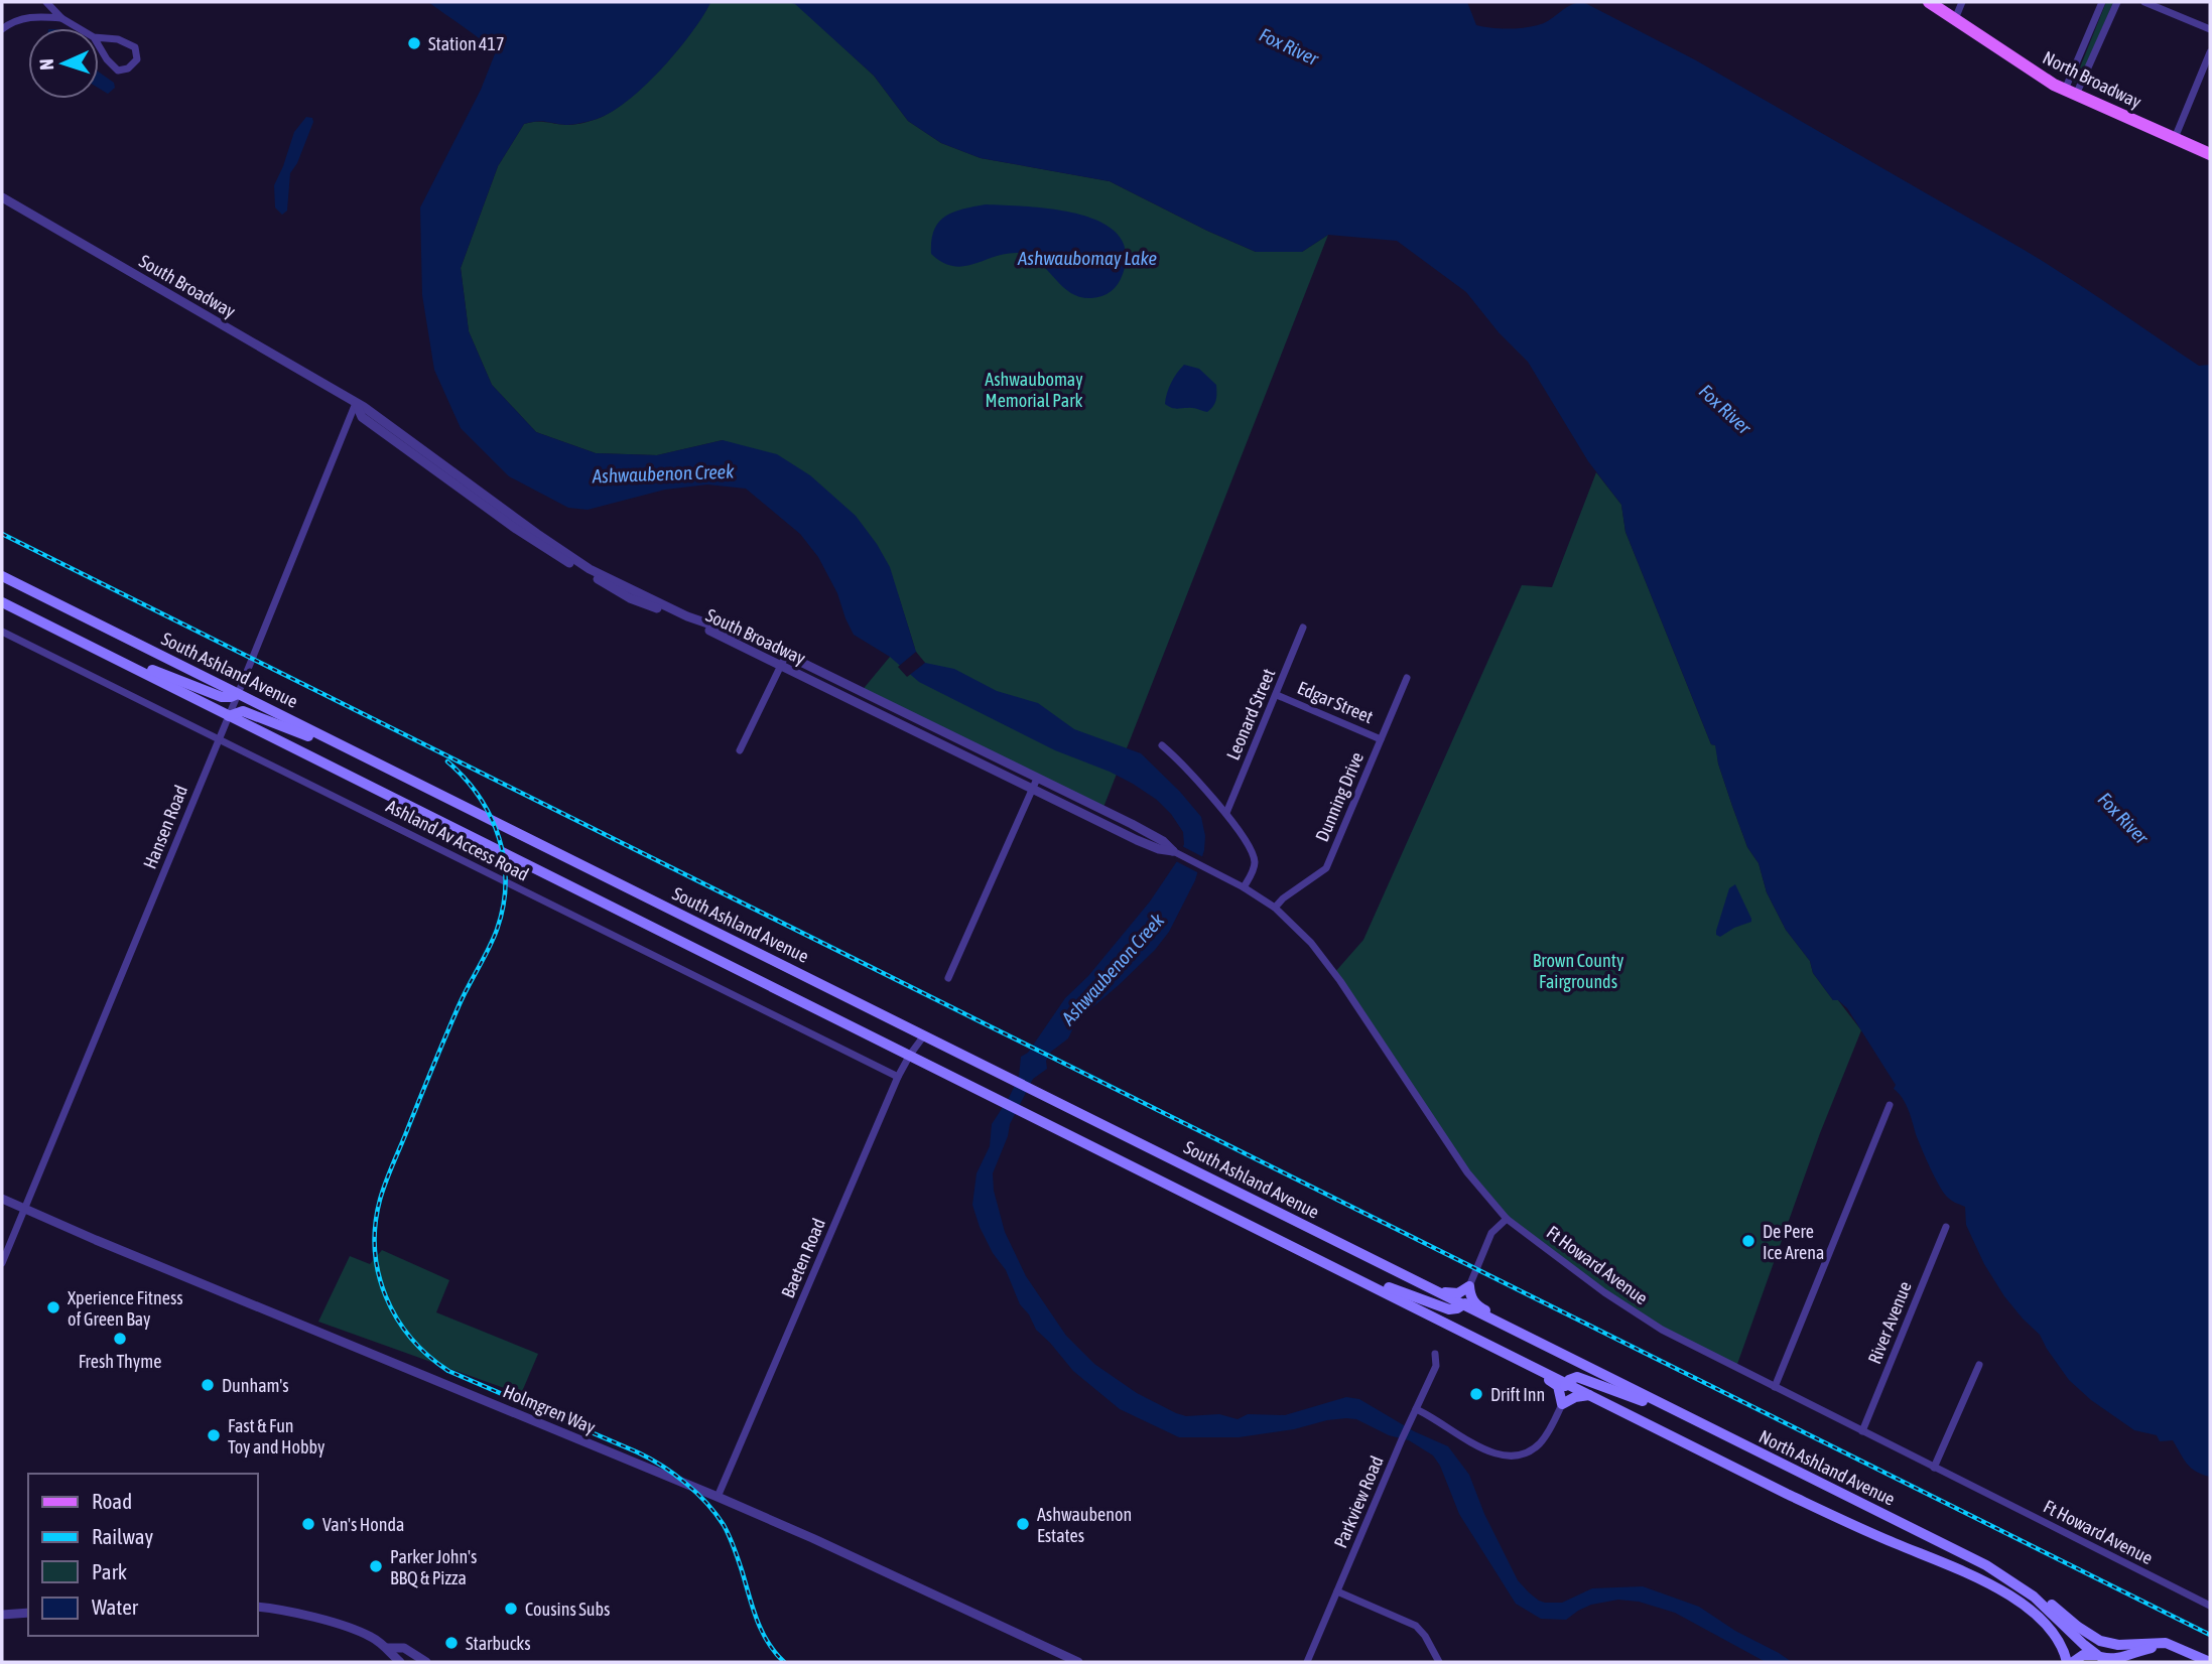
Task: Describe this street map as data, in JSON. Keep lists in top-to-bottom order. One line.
{"streets":{"main road":["North Broadway","South Ashland Avenue","North Ashland Avenue"],"street":["South Broadway","Edgar Street","Leonard Street","Dunning Drive","Hansen Road","Ashland Av Access Road","Baeten Road","Ft Howard Avenue","River Avenue","Holmgren Way","Parkview Road"]},"crossings":[["South Broadway","Hansen Road"],["South Broadway","Ft Howard Avenue"],["South Ashland Avenue","Hansen Road"],["South Ashland Avenue","Baeten Road"],["South Ashland Avenue","North Ashland Avenue"],["Edgar Street","Leonard Street"],["Edgar Street","Dunning Drive"],["Dunning Drive","Ft Howard Avenue"],["Hansen Road","Ashland Av Access Road"],["Hansen Road","Holmgren Way"],["Ashland Av Access Road","Baeten Road"],["Baeten Road","Holmgren Way"],["Ft Howard Avenue","River Avenue"]],"water":["Fox River","Ashwaubomay Lake","Ashwaubenon Creek"],"parks":["Ashwaubomay Memorial Park","Brown County Fairgrounds"],"places":["Station 417","De Pere Ice Arena","Xperience Fitness of Green Bay","Fresh Thyme","Dunham's","Drift Inn","Fast & Fun Toy and Hobby","Van's Honda","Ashwaubenon Estates","Parker John's BBQ & Pizza","Cousins Subs","Starbucks"],"legend":["Road","Railway","Park","Water"],"north":"left"}
